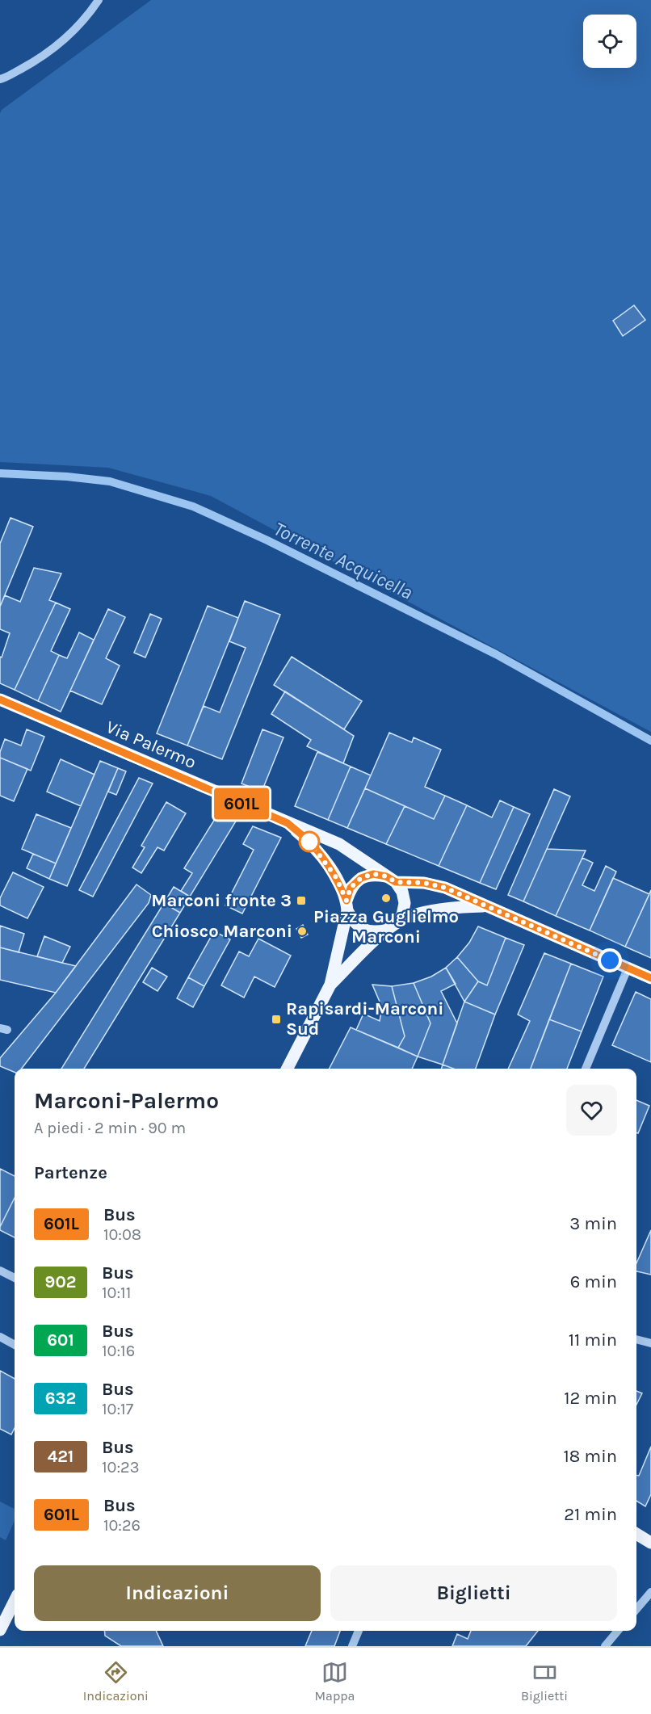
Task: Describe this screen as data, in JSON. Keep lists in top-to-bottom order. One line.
{"streets":{"main road":["Via Palermo"]},"water":["Torrente Acquicella"],"places":{"other":["Piazza Guglielmo Marconi","Chiosco Marconi"],"transit":["Marconi fronte 3","Rapisardi-Marconi Sud"]},"lines":["bus line 601L"],"page":{"on_map":"601L","heading":[["Marconi-Palermo","A piedi · 2 min · 90 m"],"Partenze"],"list":[{"mark":"601L","name":"Bus","note":"10:08","value":"3 min"},{"mark":"902","name":"Bus","note":"10:11","value":"6 min"},{"mark":"601","name":"Bus","note":"10:16","value":"11 min"},{"mark":"632","name":"Bus","note":"10:17","value":"12 min"},{"mark":"421","name":"Bus","note":"10:23","value":"18 min"},{"mark":"601L","name":"Bus","note":"10:26","value":"21 min"}],"buttons":["Indicazioni","Biglietti"],"tabs":["Indicazioni","Mappa","Biglietti"]}}
